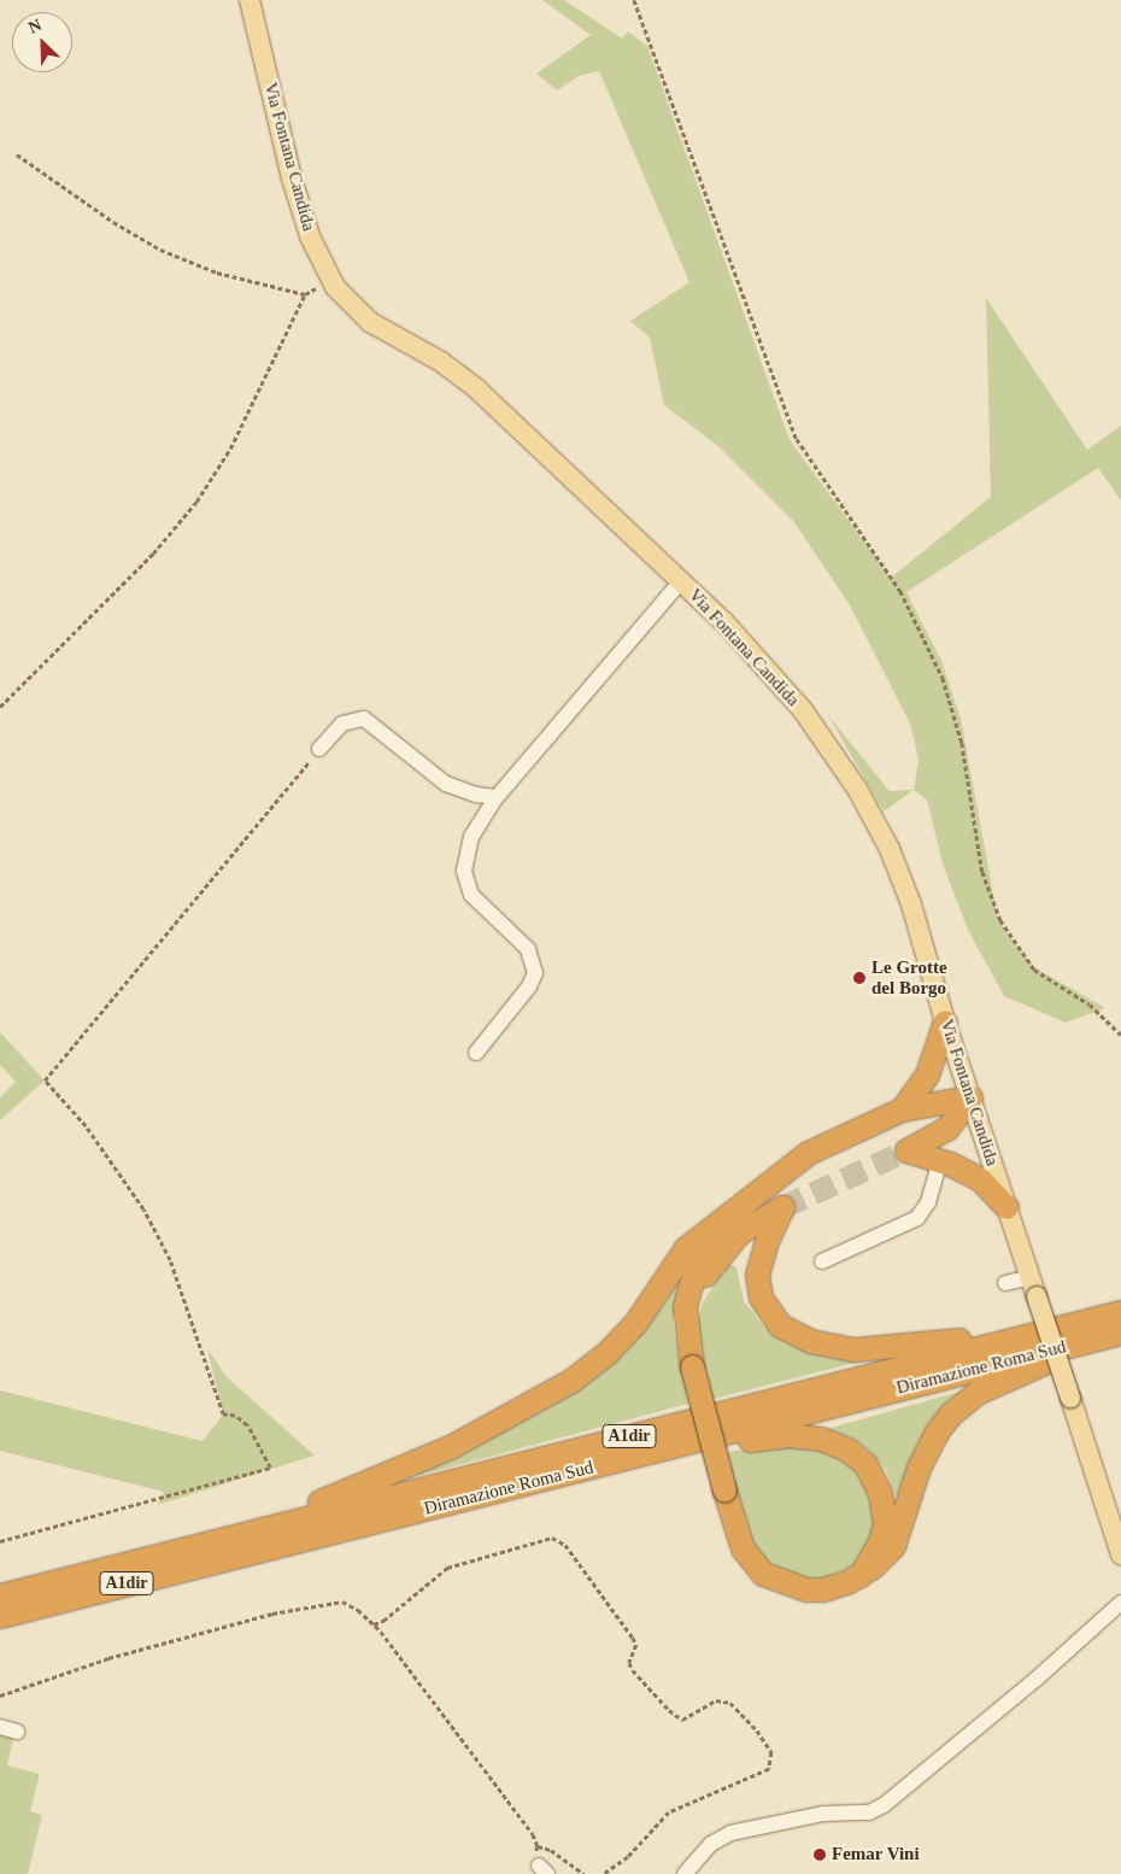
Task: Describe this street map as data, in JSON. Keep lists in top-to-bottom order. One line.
{"streets":{"highway":["Diramazione Roma Sud","A1dir"],"main road":["Via Fontana Candida"]},"places":["Le Grotte del Borgo","Femar Vini"],"north":"top left"}
